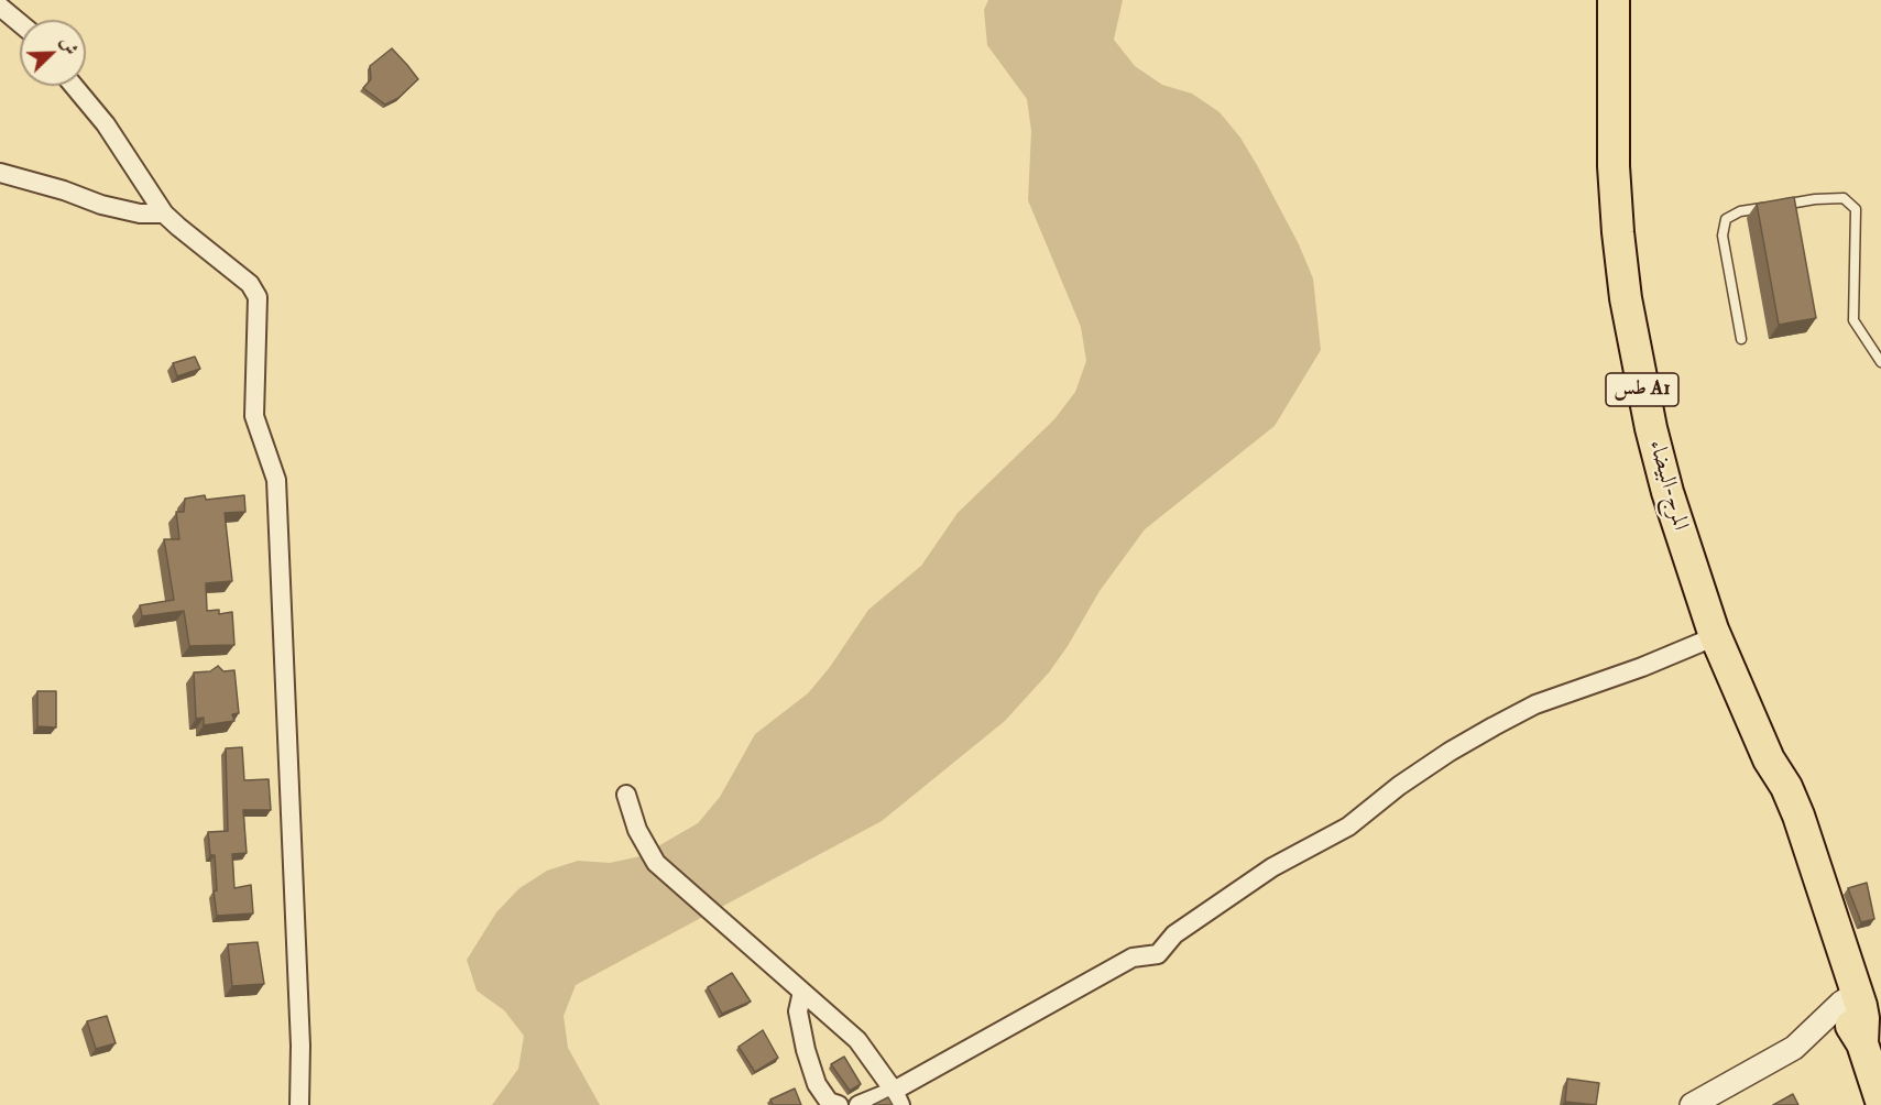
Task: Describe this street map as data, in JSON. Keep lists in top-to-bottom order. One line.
{"streets":{"highway":["طس A1","المرج-البيضاء"]},"north":"top right"}
